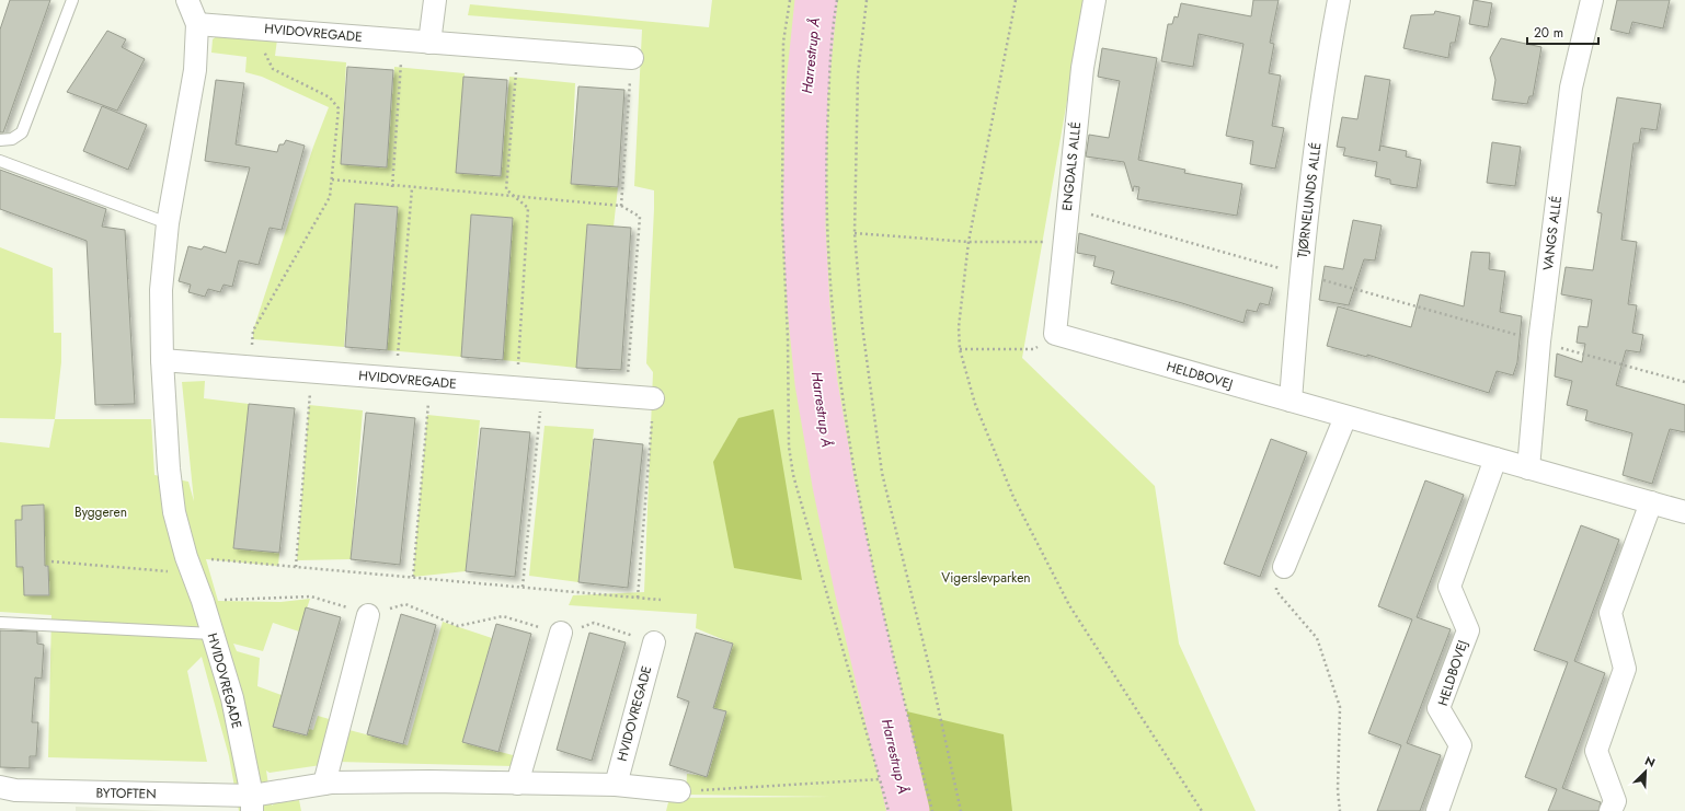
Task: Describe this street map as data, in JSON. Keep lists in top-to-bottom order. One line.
{"streets":{"street":["HVIDOVREGADE","ENGDALS ALLÉ","TJØRNELUNDS ALLÉ","VANGS ALLÉ","HELDBOVEJ","BYTOFTEN"]},"crossings":[["HVIDOVREGADE","BYTOFTEN"],["ENGDALS ALLÉ","HELDBOVEJ"],["TJØRNELUNDS ALLÉ","HELDBOVEJ"],["VANGS ALLÉ","HELDBOVEJ"]],"water":["Harrestrup Å"],"parks":["Byggeren","Vigerslevparken"],"scale_bar":"20 m","north":"top right"}
